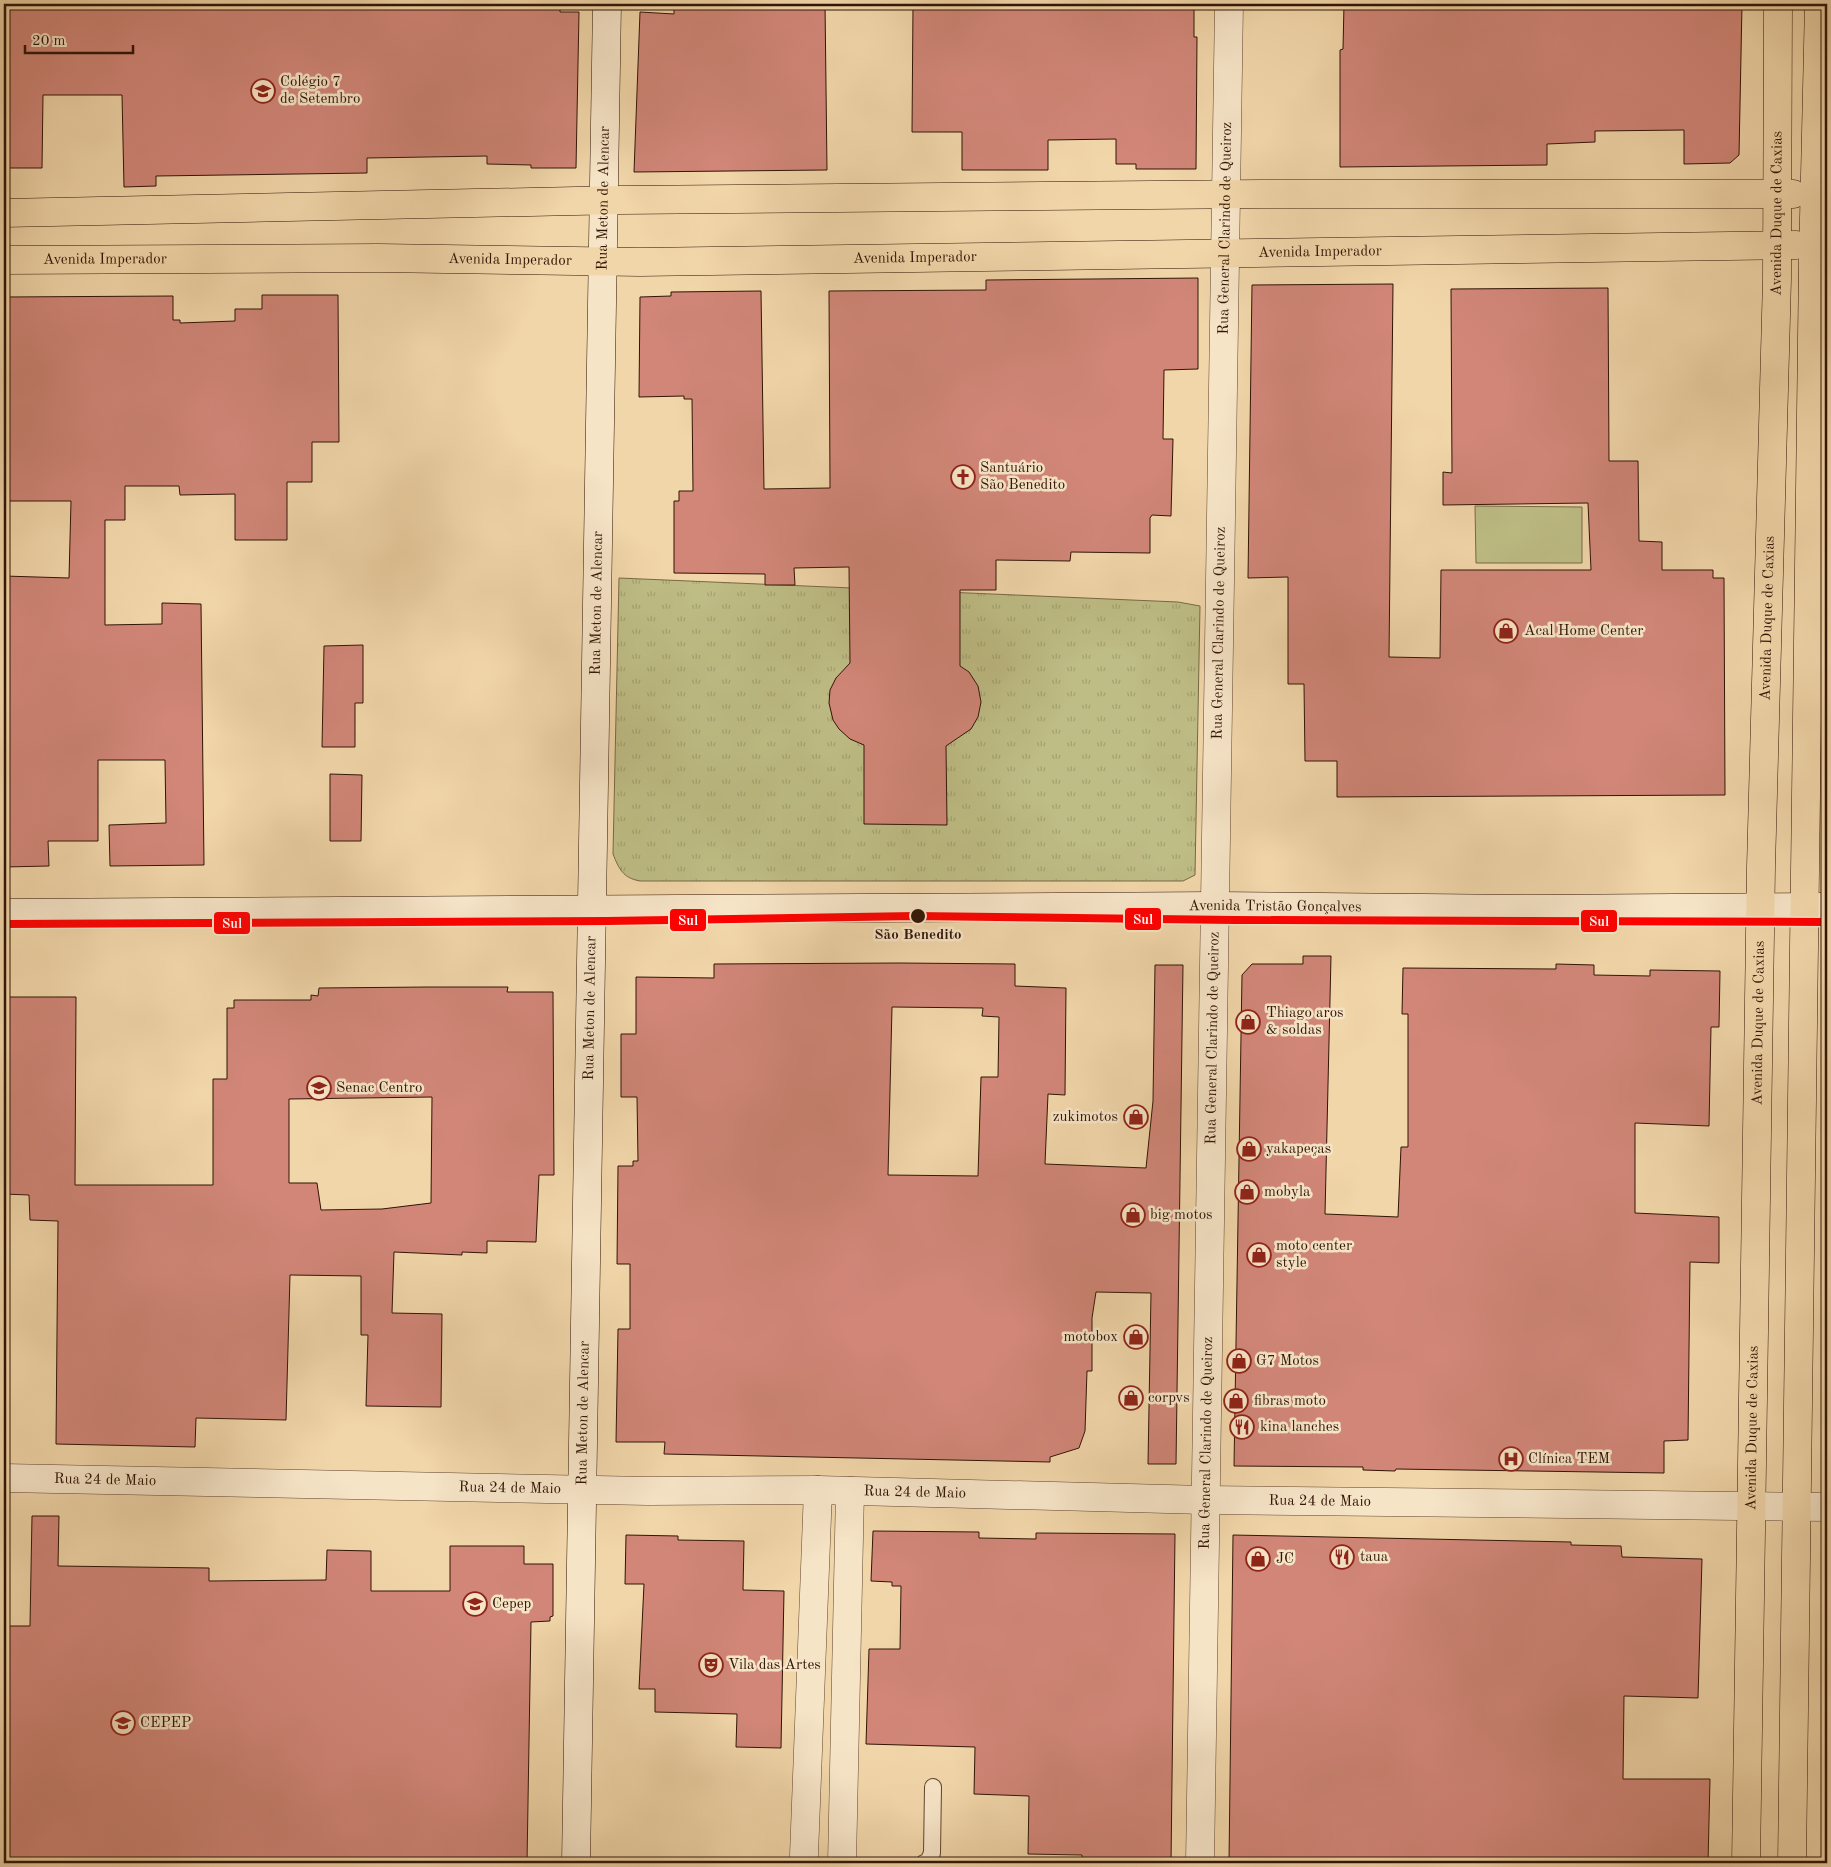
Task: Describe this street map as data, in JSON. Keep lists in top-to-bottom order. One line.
{"streets":{"main road":["Avenida Duque de Caxias","Avenida Imperador"],"street":["Rua Meton de Alencar","Rua General Clarindo de Queiroz","Avenida Tristão Gonçalves","Rua 24 de Maio"]},"crossings":[["Rua Meton de Alencar","Avenida Imperador"],["Rua Meton de Alencar","Avenida Tristão Gonçalves"],["Rua Meton de Alencar","Rua 24 de Maio"],["Avenida Duque de Caxias","Avenida Imperador"],["Avenida Duque de Caxias","Avenida Tristão Gonçalves"],["Avenida Duque de Caxias","Rua 24 de Maio"],["Rua General Clarindo de Queiroz","Avenida Imperador"],["Rua General Clarindo de Queiroz","Avenida Tristão Gonçalves"],["Rua General Clarindo de Queiroz","Rua 24 de Maio"]],"places":{"school or university":["Colégio 7 de Setembro","Senac Centro","Cepep","CEPEP"],"church":["Santuário São Benedito"],"shop":["Acal Home Center","Thiago aros & soldas","zukimotos","yakapeças","mobyla","big motos","moto center style","motobox","G7 Motos","corpvs","fibras moto","JC"],"other":["São Benedito"],"restaurant":["kina lanches","taua"],"hospital":["Clínica TEM"],"theatre":["Vila das Artes"]},"lines":["transit line Sul"],"scale_bar":"20 m"}
